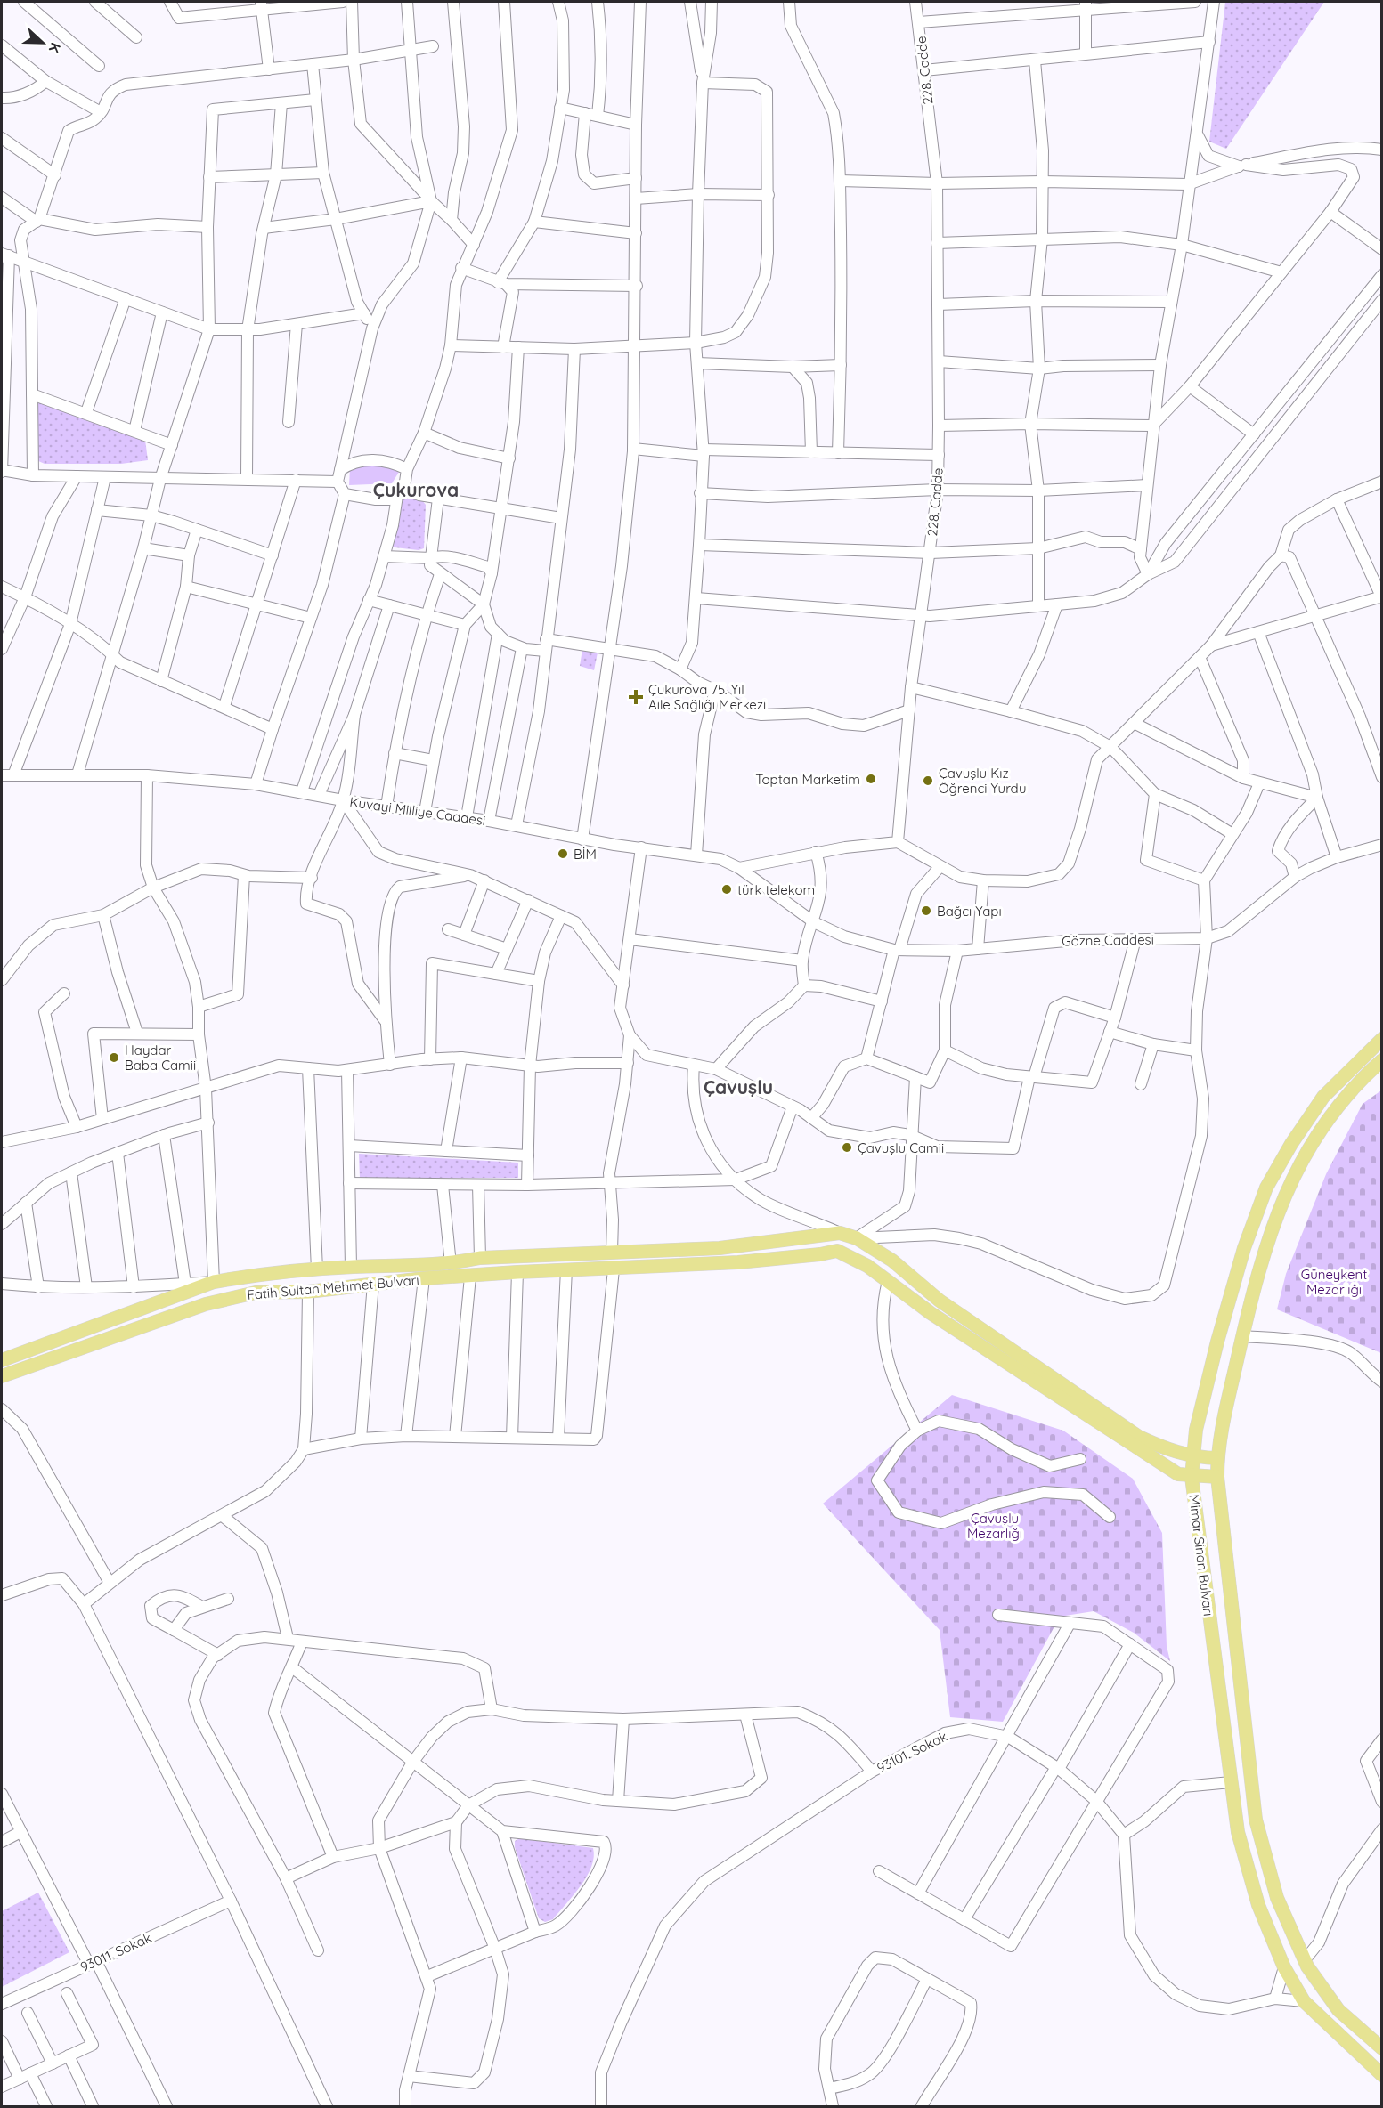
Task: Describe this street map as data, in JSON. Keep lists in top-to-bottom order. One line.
{"streets":{"main road":["Fatih Sultan Mehmet Bulvarı","Mimar Sinan Bulvarı"],"street":["228. Cadde","Kuvayi Milliye Caddesi","Gözne Caddesi","93101. Sokak","93011. Sokak"]},"crossings":[["Kuvayi Milliye Caddesi","Gözne Caddesi"],["Fatih Sultan Mehmet Bulvarı","Mimar Sinan Bulvarı"]],"districts":["Çukurova","Çavuşlu"],"parks":["Güneykent Mezarlığı","Çavuşlu Mezarlığı"],"places":{"health":["Çukurova 75. Yıl Aile Sağlığı Merkezi"],"other":["Toptan Marketim","Çavuşlu Kız Öğrenci Yurdu","BİM","türk telekom","Bağcı Yapı","Haydar Baba Camii","Çavuşlu Camii"]},"north":"right"}
